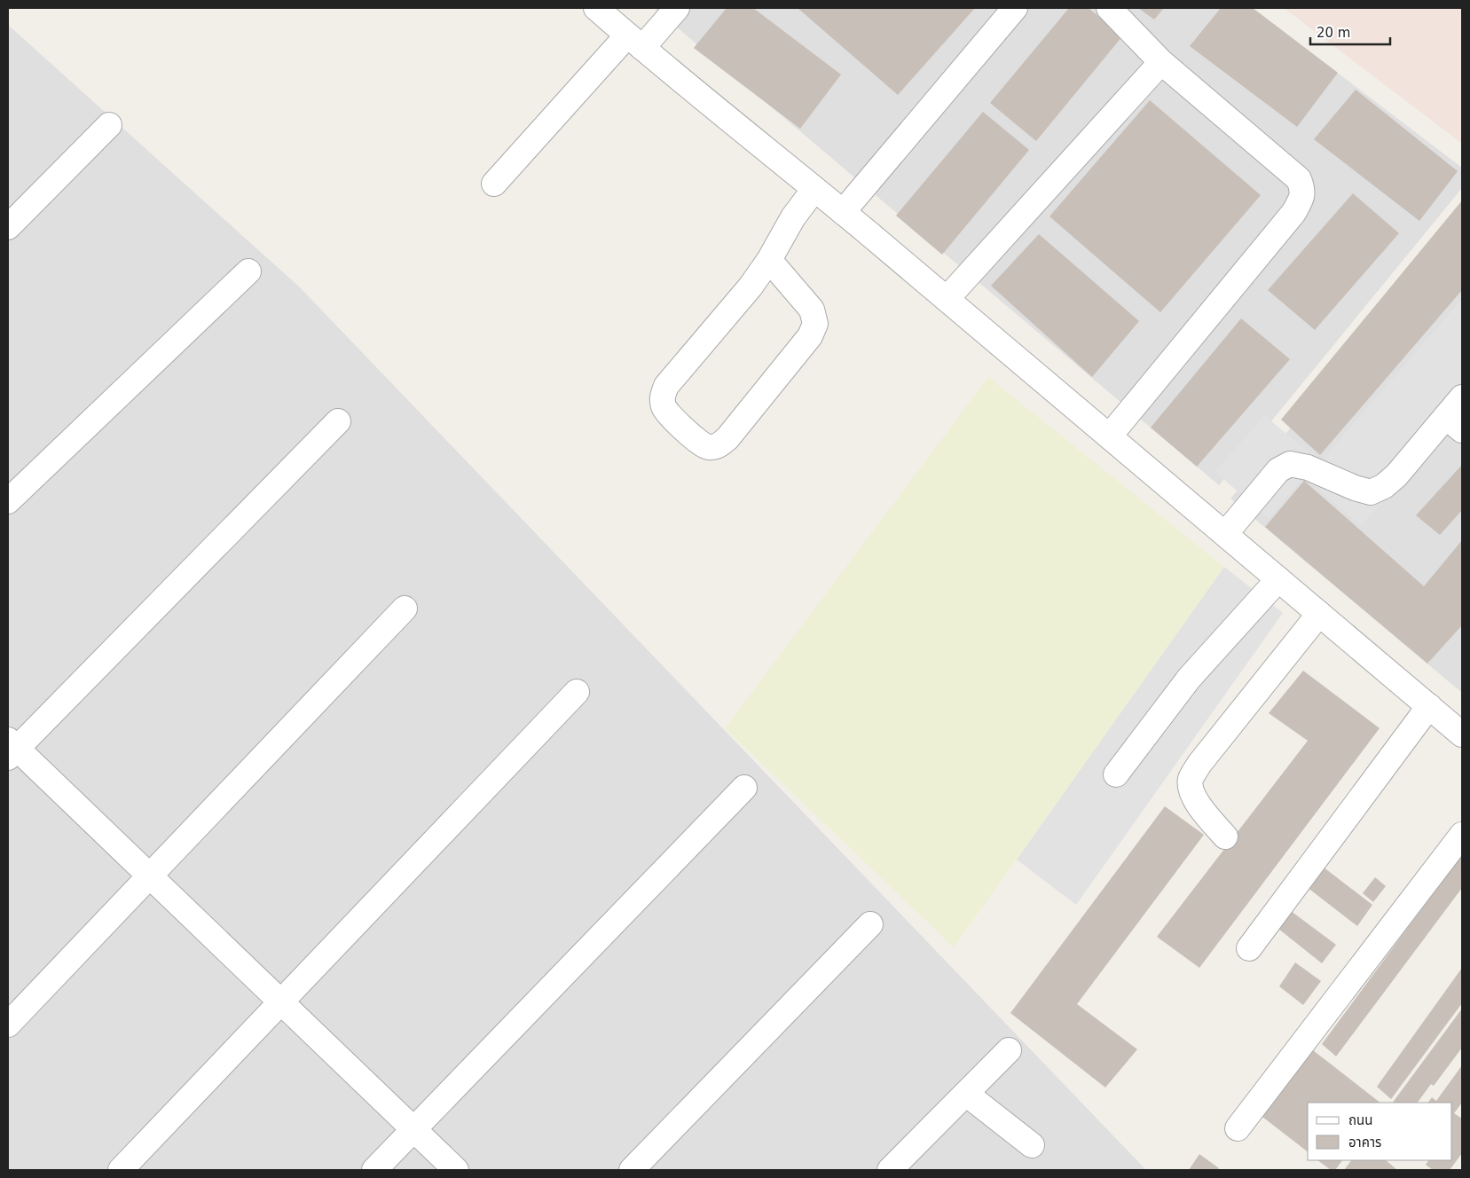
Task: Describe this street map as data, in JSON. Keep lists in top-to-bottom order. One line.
{"legend":["ถนน","อาคาร"],"scale_bar":"20 m"}
